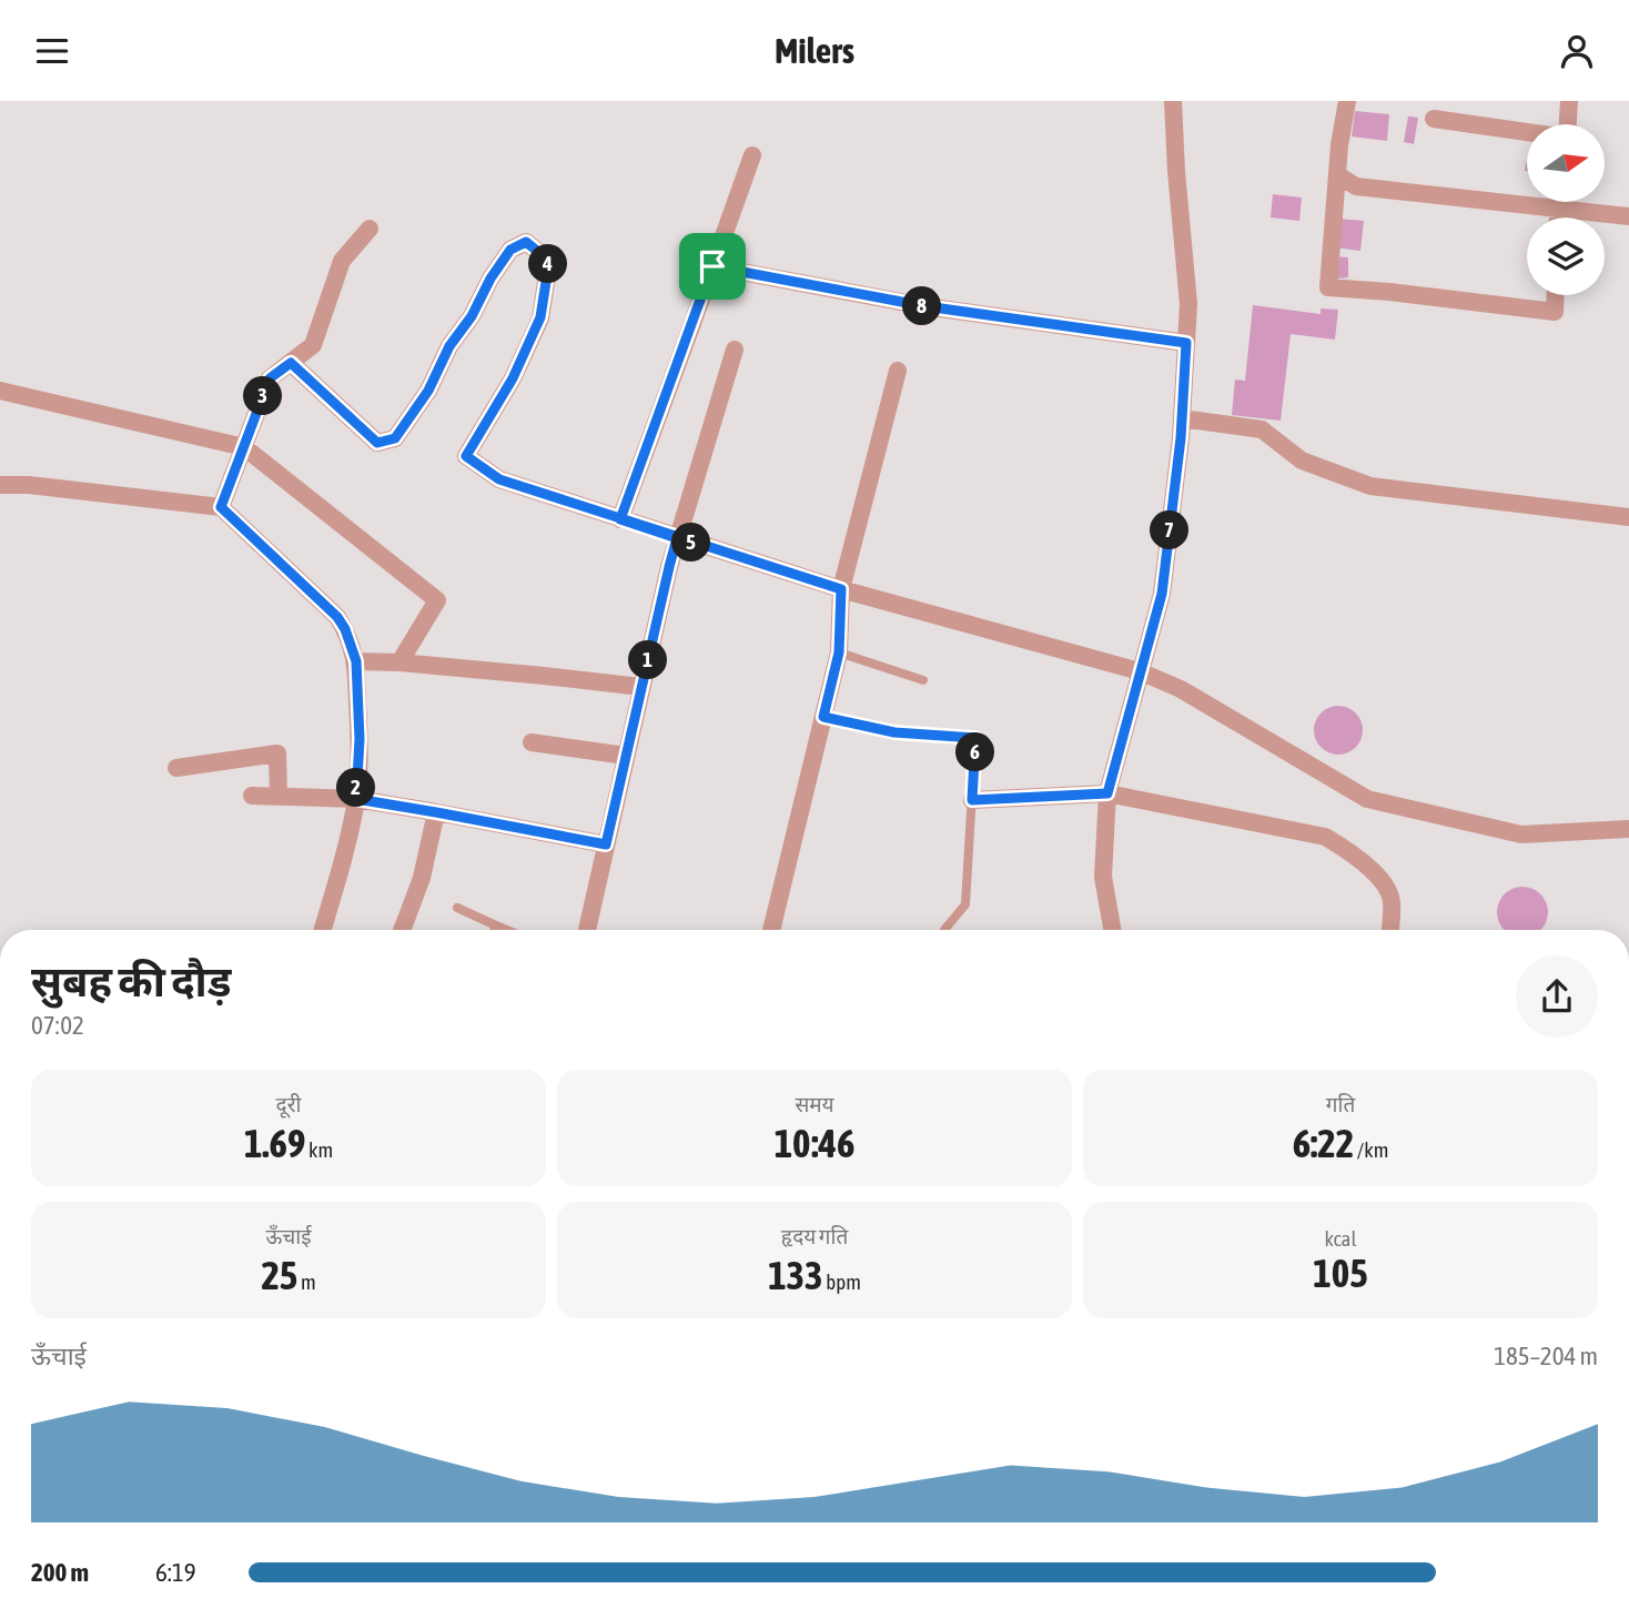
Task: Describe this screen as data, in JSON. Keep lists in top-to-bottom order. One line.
{"north":"right","page":{"header":"Milers","pins":["4","8","3","7","5","1","6","2"],"heading":["सुबह की दौड़","07:02"],"stats":[["दूरी","1.69 km"],["समय","10:46"],["गति","6:22 /km"],["ऊँचाई","25 m"],["हृदय गति","133 bpm"],["kcal","105"]],"chart":["ऊँचाई","185–204 m"],"list":[{"name":"200 m","note":"6:19"}]}}
